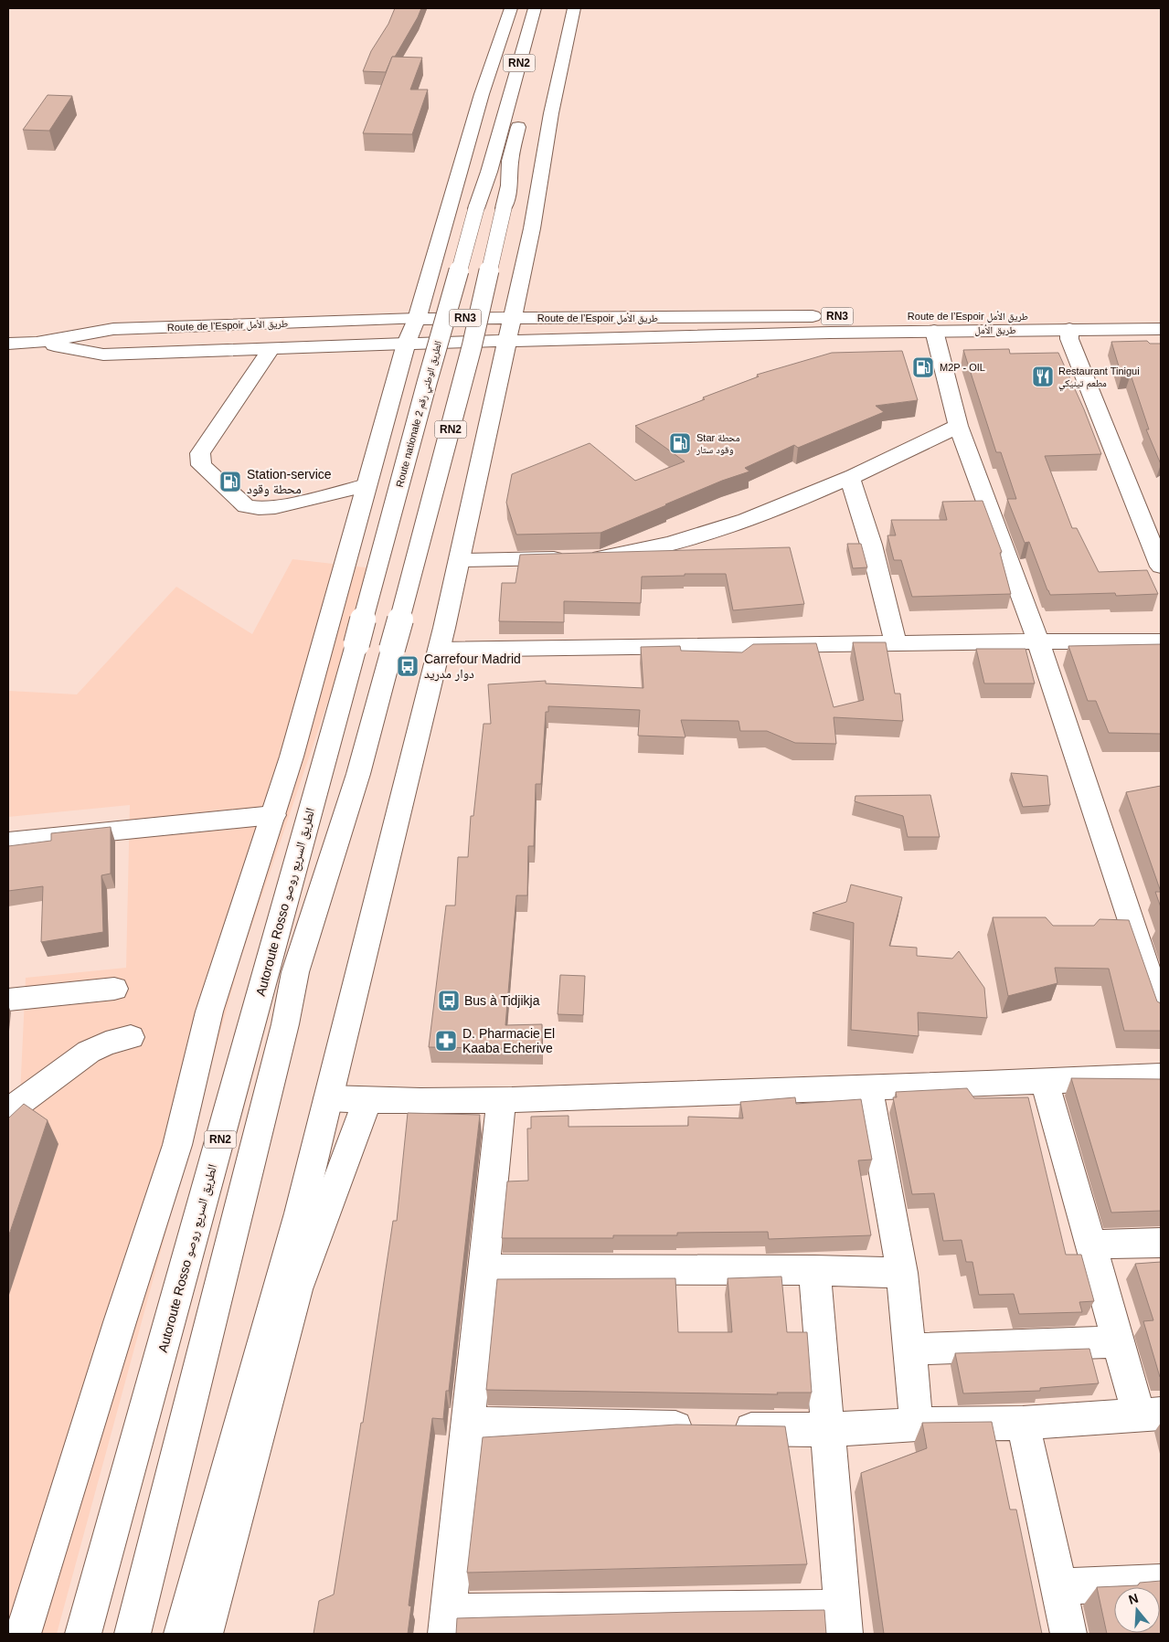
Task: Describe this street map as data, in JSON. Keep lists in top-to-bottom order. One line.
{"streets":{"main road":["RN2","RN3","Route de l’Espoir طريق الأمل","طريق الأمل","Route nationale الطريق الوطني رقم 2","Autoroute Rosso الطريق السريع روصو"]},"crossings":[["Route de l’Espoir طريق الأمل","طريق الأمل"],["Route nationale الطريق الوطني رقم 2","Autoroute Rosso الطريق السريع روصو"]],"places":{"fuel station":["M2P - OIL","Star محطة وقود ستار","Station-service محطة وقود"],"restaurant":["Restaurant Tinigui مطعم تينيكي"],"bus stop":["Carrefour Madrid دوار مدريد","Bus à Tidjikja"],"pharmacy":["D. Pharmacie El Kaaba Echerive"]},"north":"top"}
